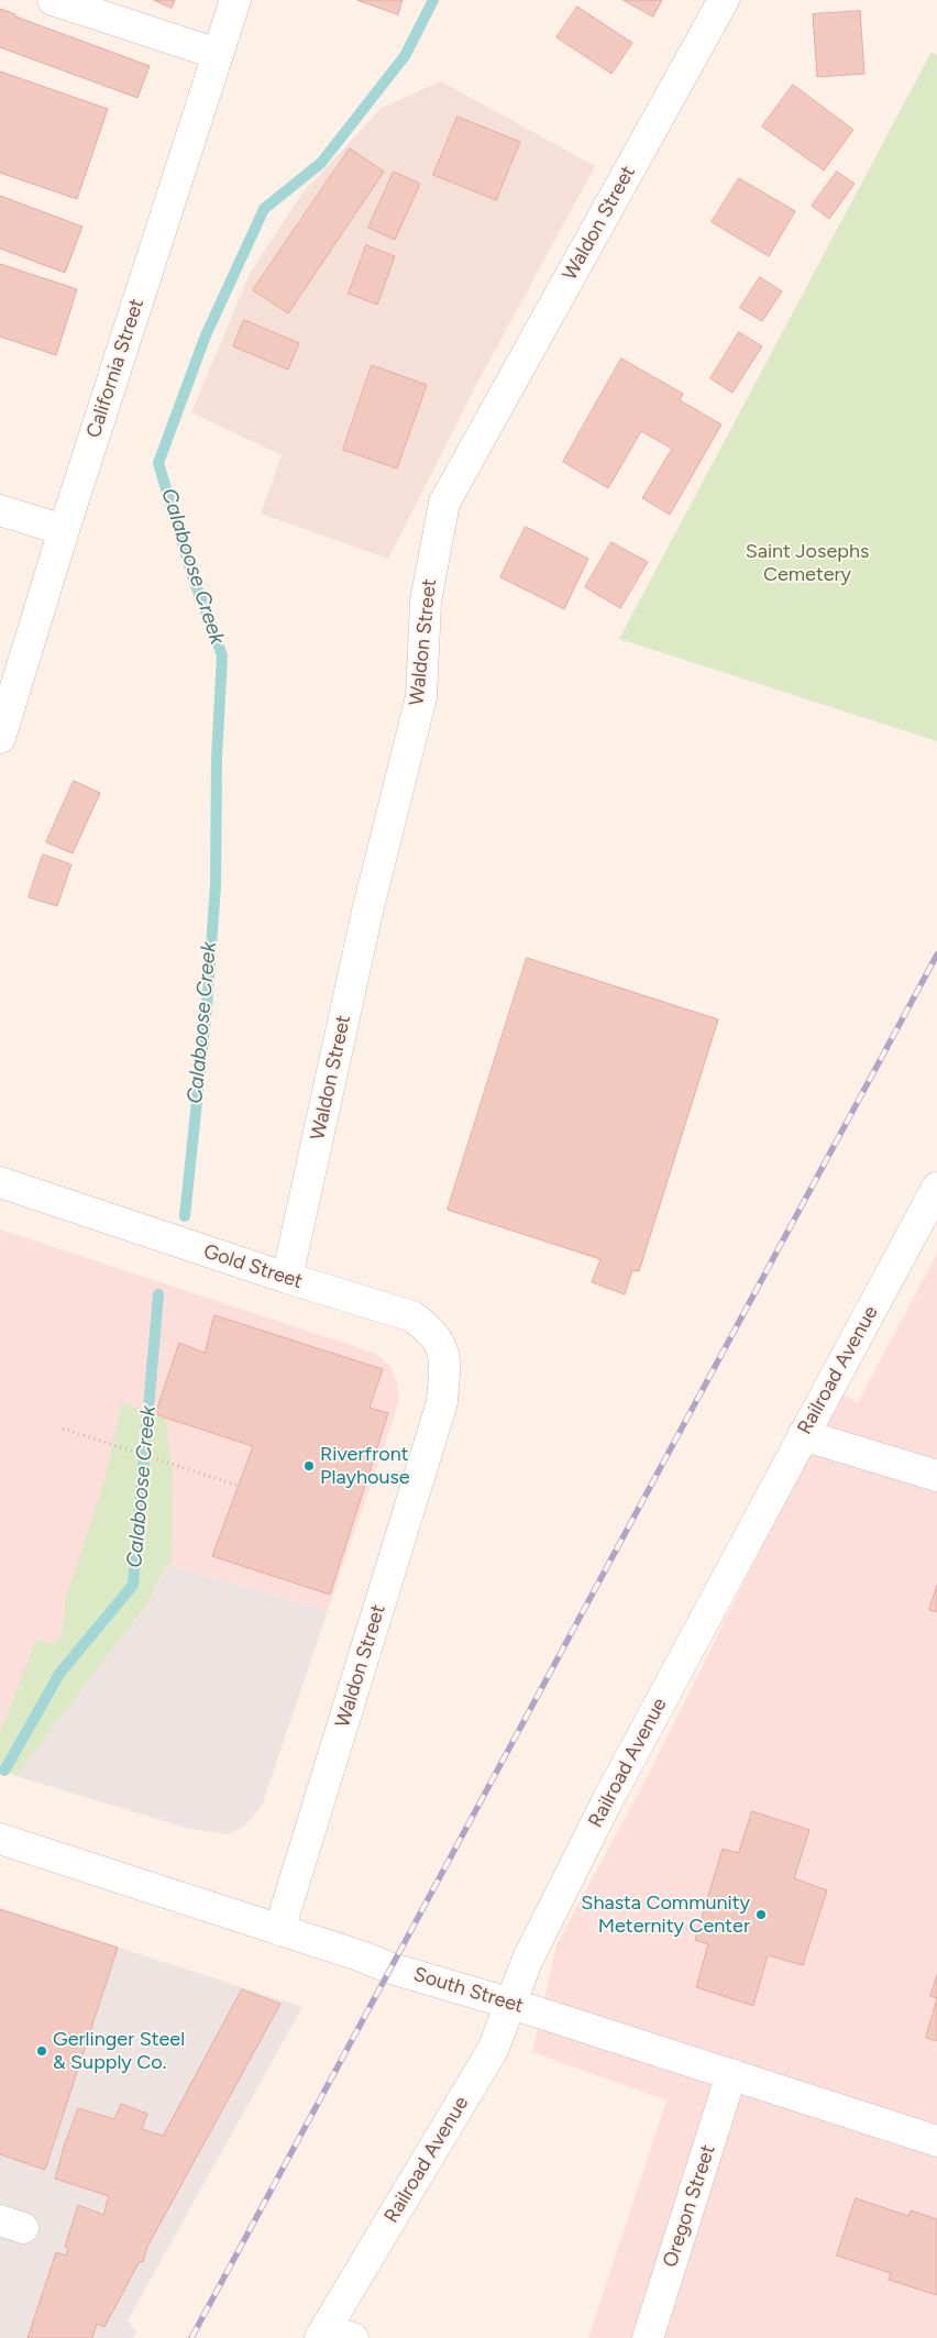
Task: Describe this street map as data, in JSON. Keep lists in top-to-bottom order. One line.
{"streets":{"street":["Waldon Street","California Street","Gold Street","Railroad Avenue","South Street","Oregon Street"]},"crossings":[["Waldon Street","Gold Street"],["Waldon Street","South Street"],["Railroad Avenue","South Street"],["South Street","Oregon Street"]],"water":["Calaboose Creek"],"parks":["Saint Josephs Cemetery"],"places":["Riverfront Playhouse","Shasta Community Meternity Center","Gerlinger Steel & Supply Co."]}
